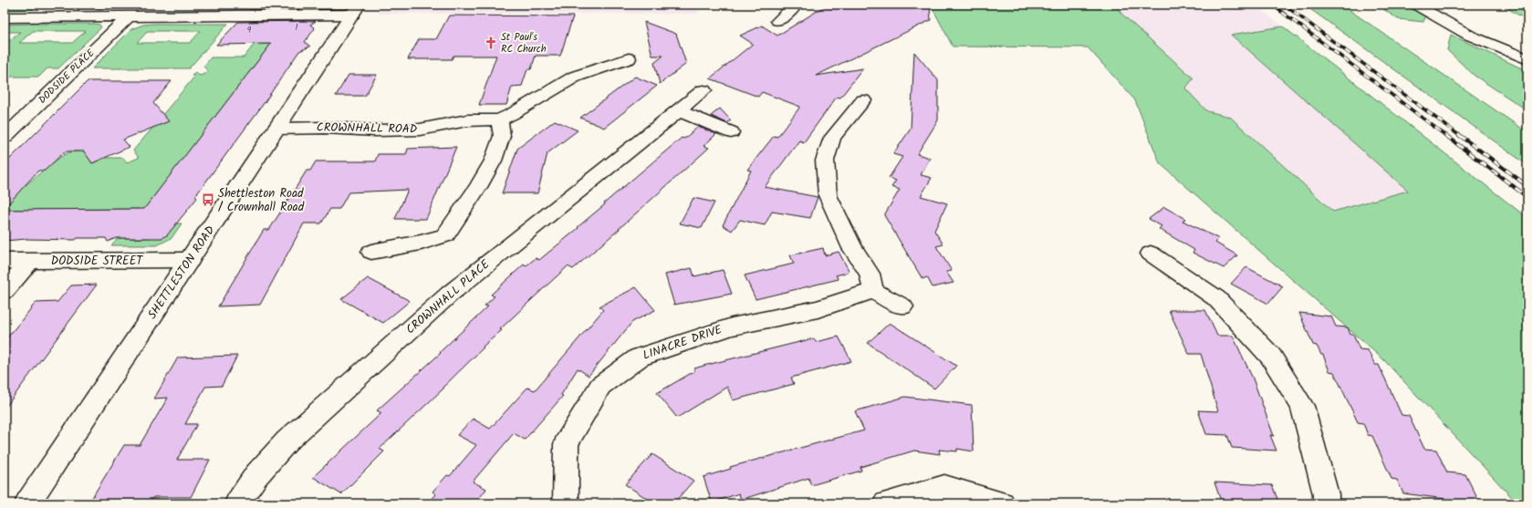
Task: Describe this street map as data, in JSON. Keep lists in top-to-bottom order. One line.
{"streets":{"street":["DODSIDE PLACE","CROWNHALL ROAD","DODSIDE STREET","SHETTLESTON ROAD","CROWNHALL PLACE","LINACRE DRIVE"]},"crossings":[["CROWNHALL ROAD","SHETTLESTON ROAD"],["DODSIDE STREET","SHETTLESTON ROAD"]],"places":{"church":["St Paul's RC Church"],"bus stop":["Shettleston Road / Crownhall Road"]},"house_numbers":["1","9"]}
